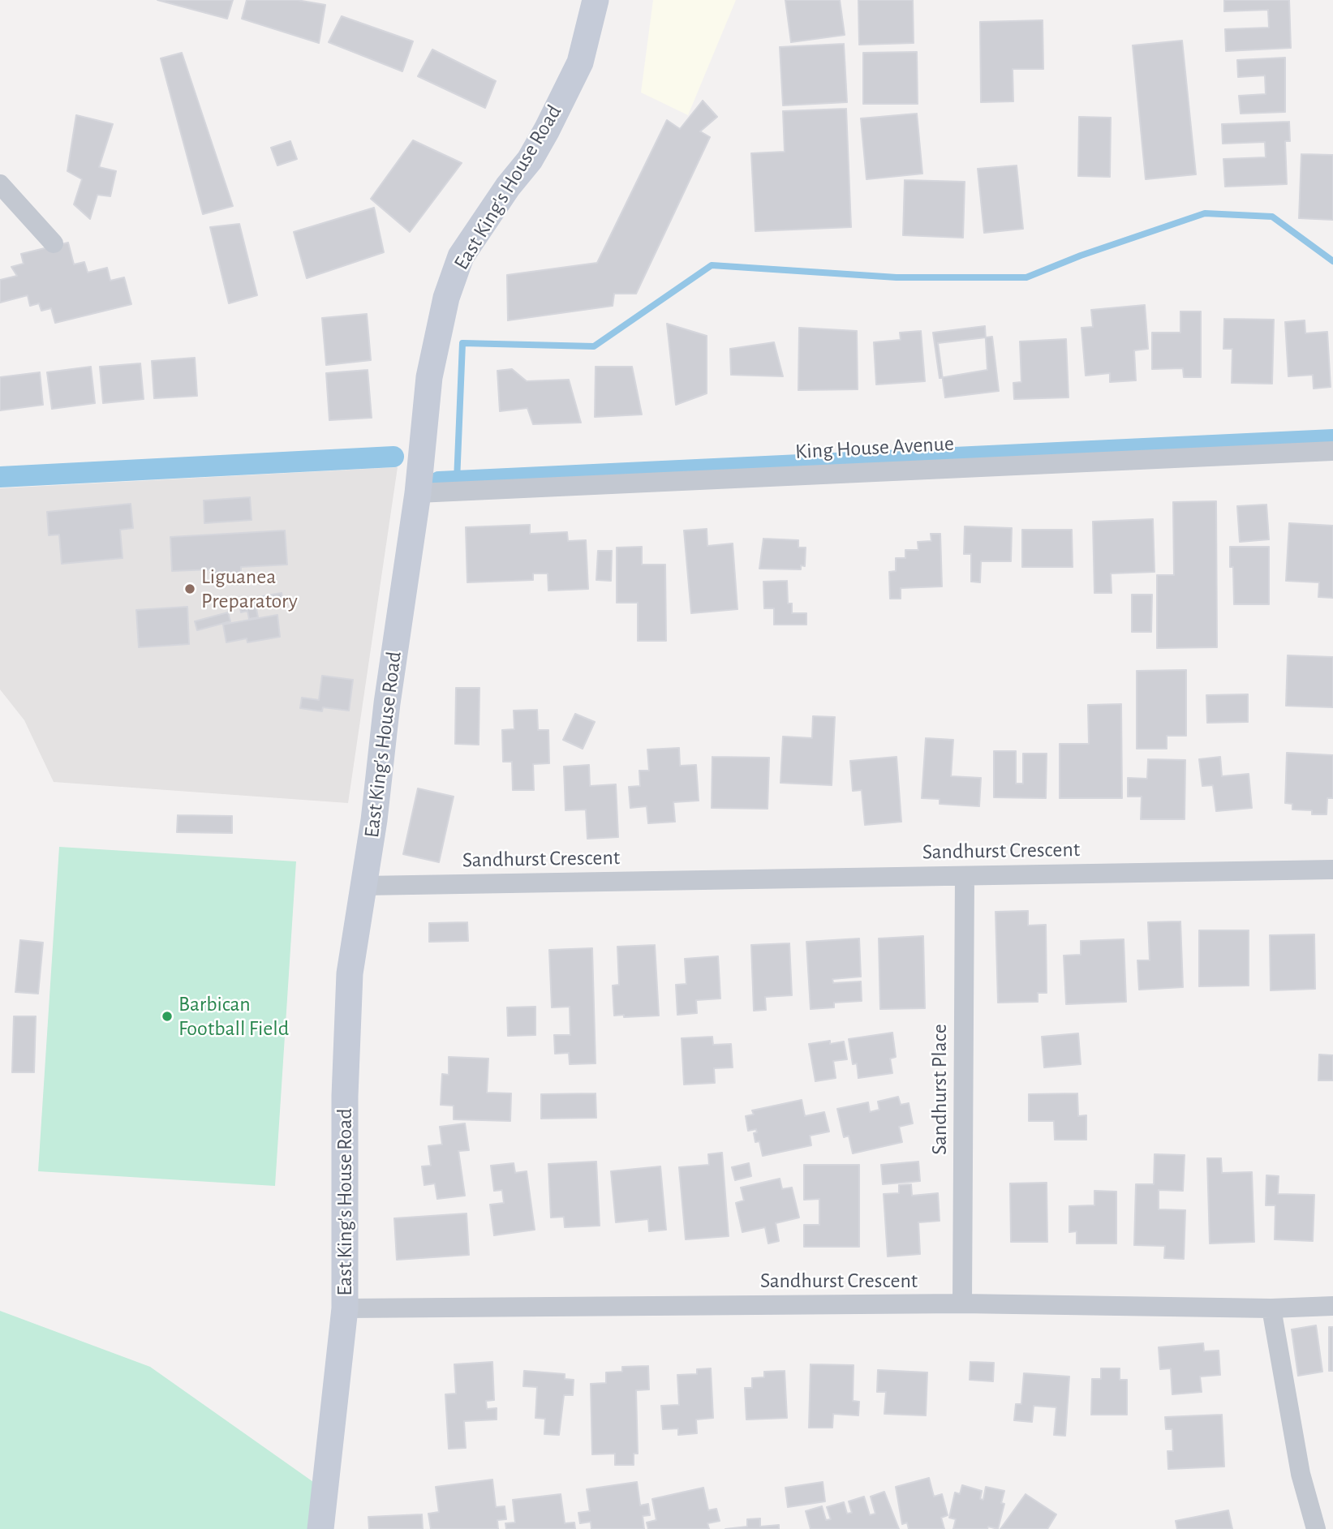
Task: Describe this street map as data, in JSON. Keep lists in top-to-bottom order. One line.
{"streets":{"main road":["East King's House Road"],"street":["King House Avenue","Sandhurst Crescent","Sandhurst Place"]},"crossings":[["East King's House Road","King House Avenue"],["East King's House Road","Sandhurst Crescent"],["Sandhurst Crescent","Sandhurst Place"]],"places":["Liguanea Preparatory","Barbican Football Field"]}
